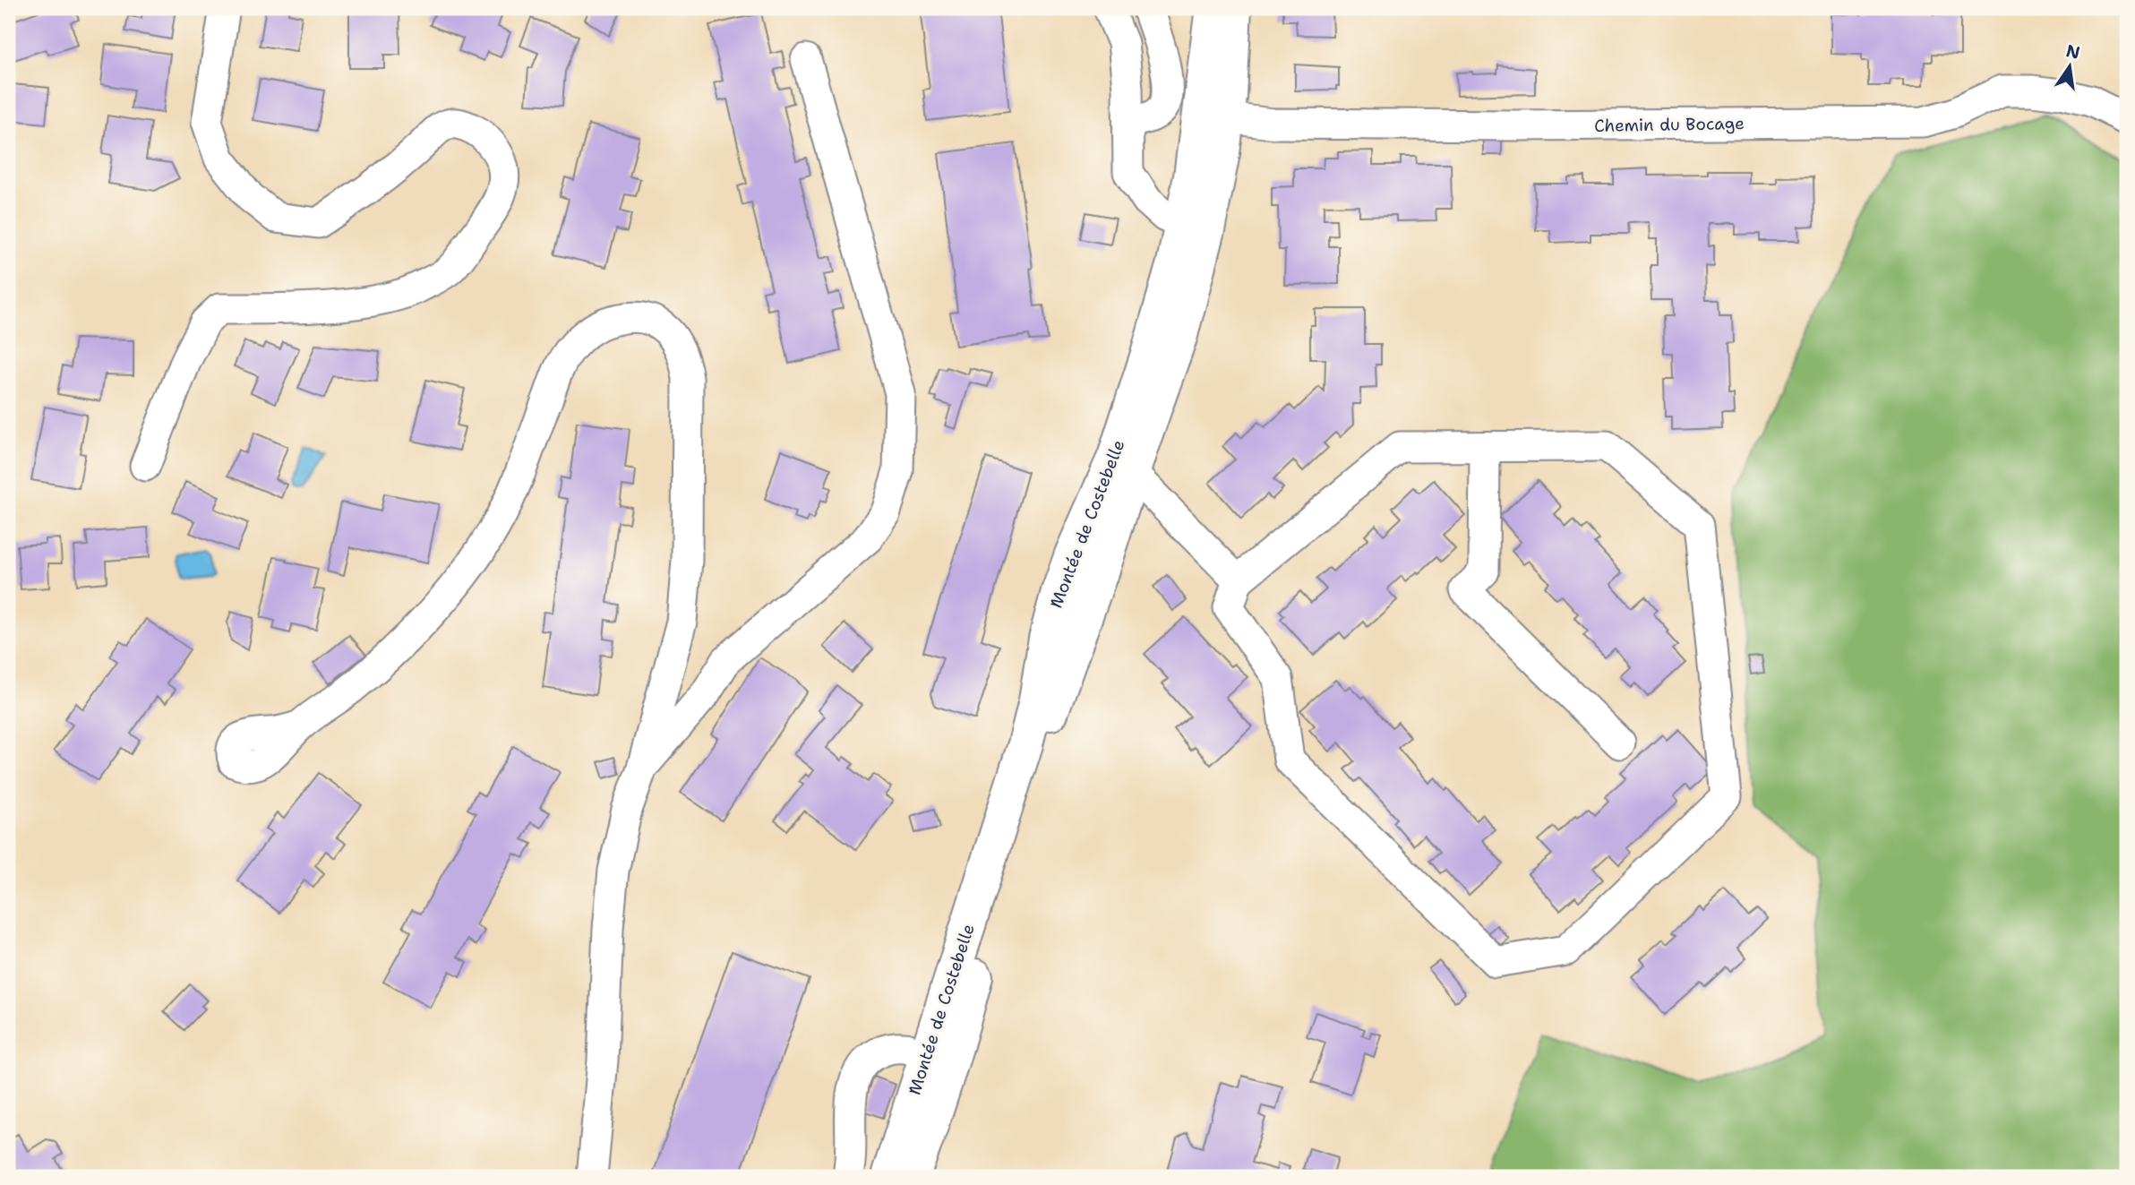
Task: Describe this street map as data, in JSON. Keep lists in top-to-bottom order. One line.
{"streets":{"main road":["Montée de Costebelle"],"street":["Chemin du Bocage"]},"crossings":[["Chemin du Bocage","Montée de Costebelle"]],"north":"top"}
